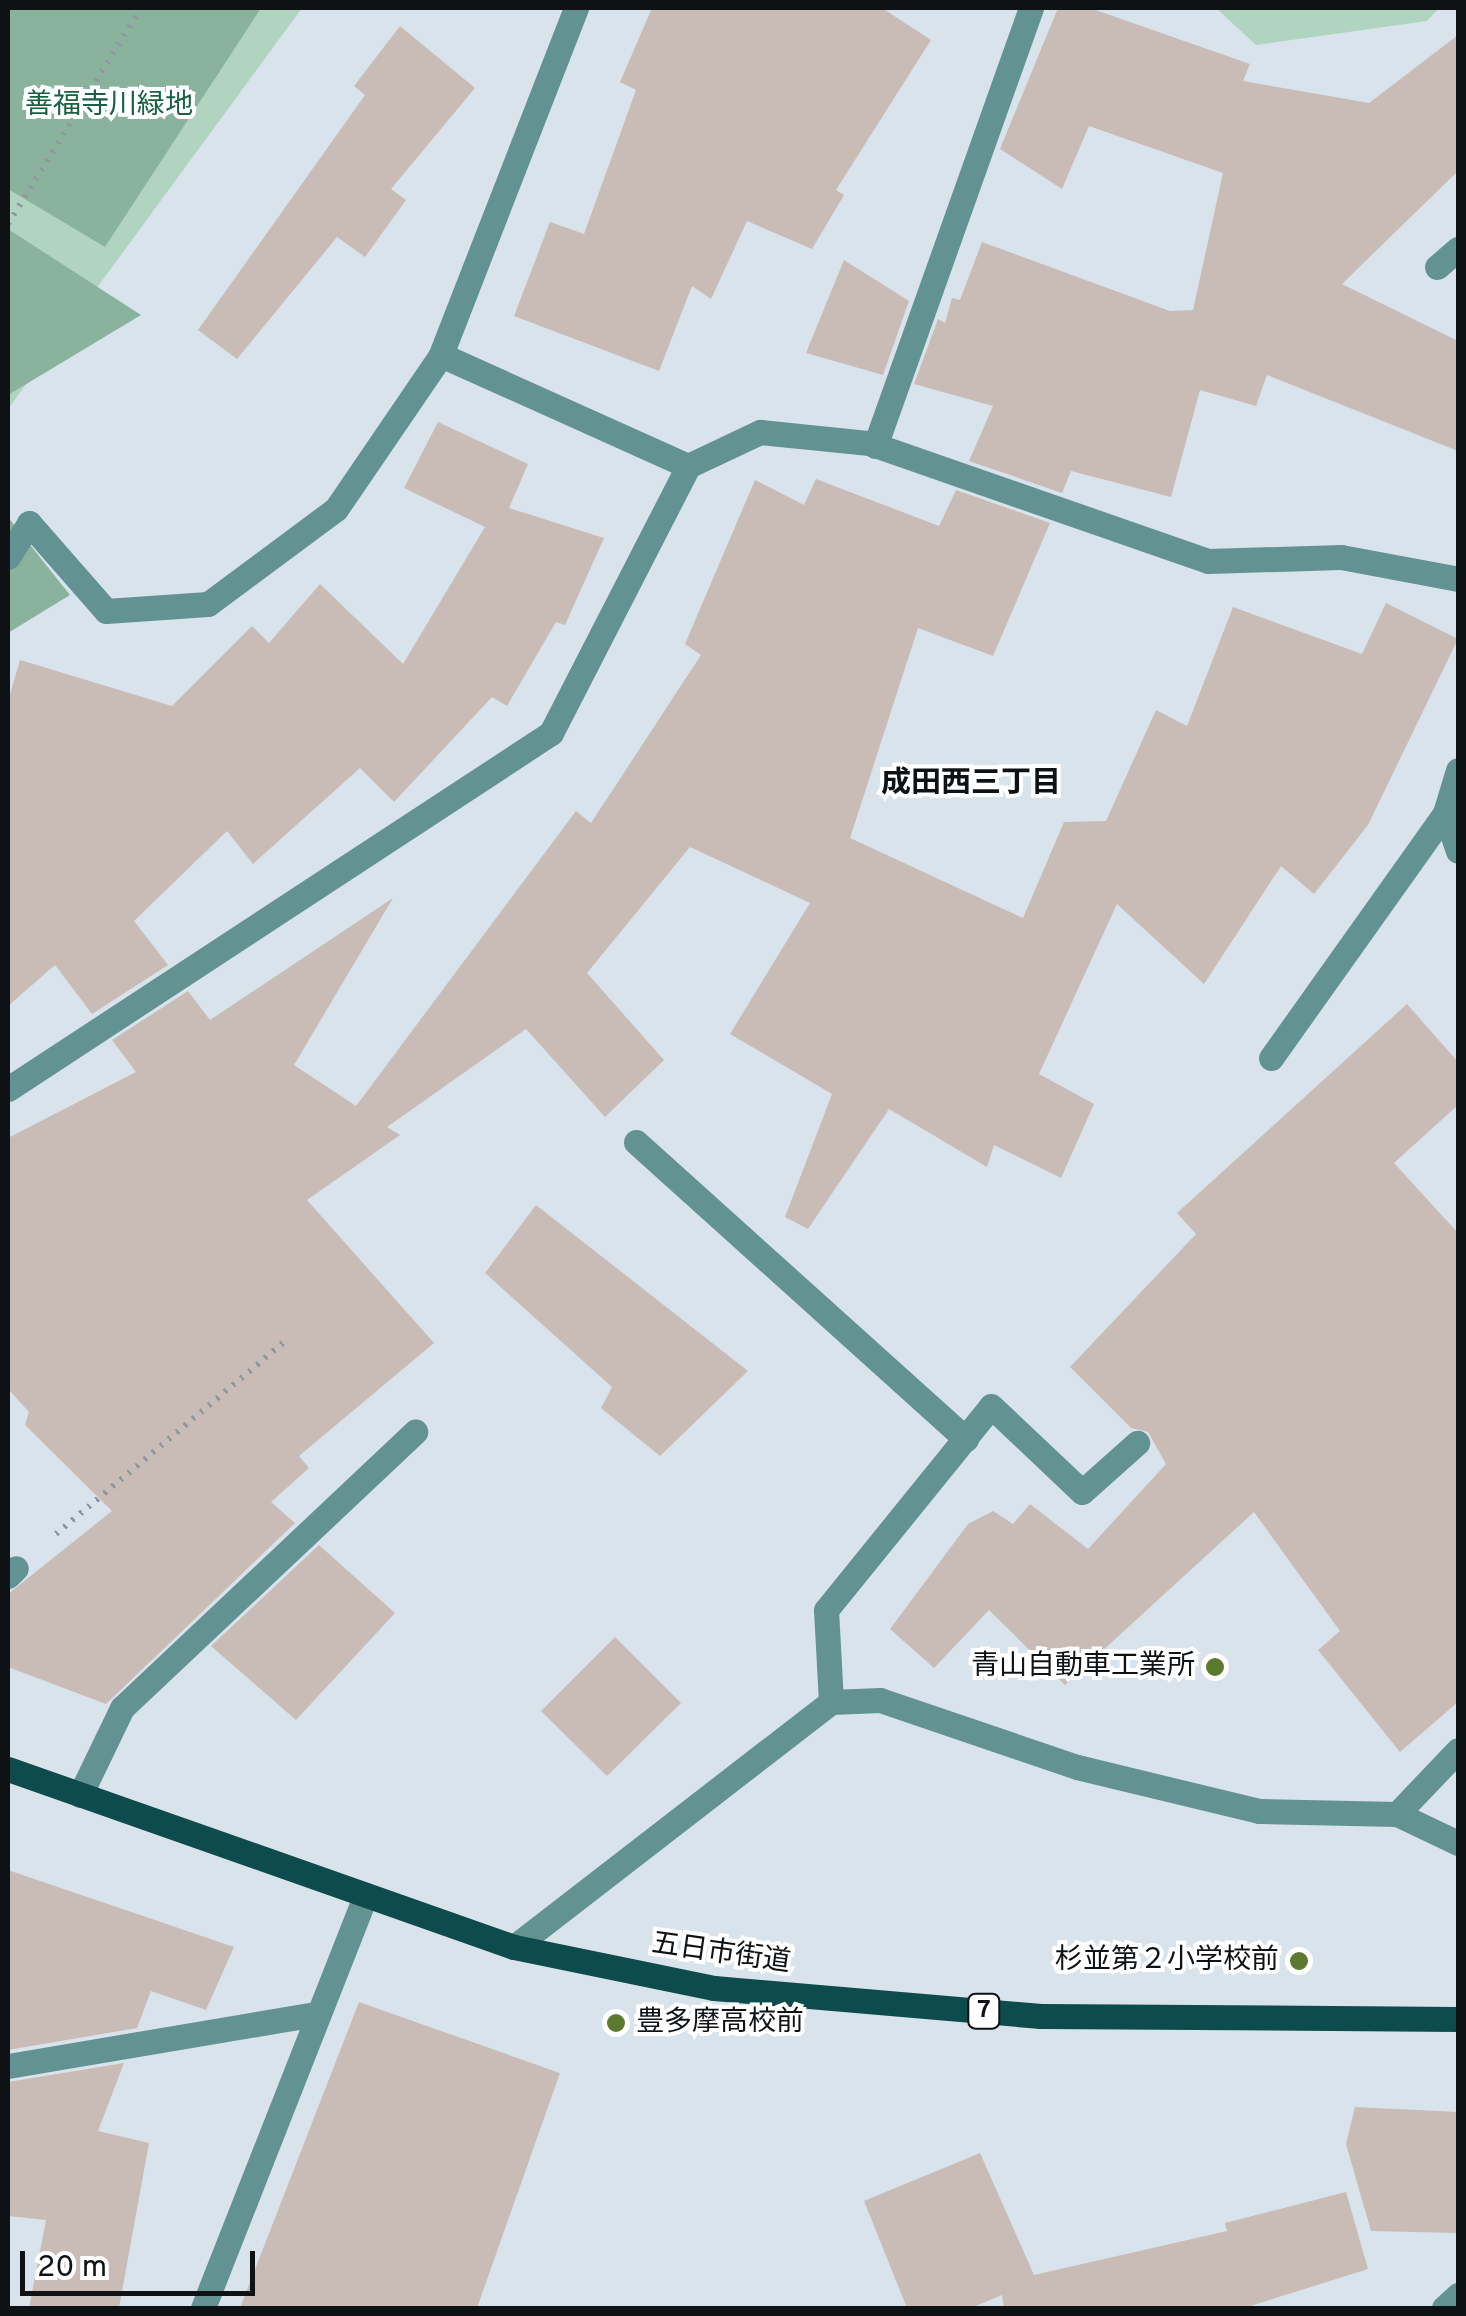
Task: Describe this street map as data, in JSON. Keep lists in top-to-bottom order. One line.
{"streets":{"main road":["五日市街道","7"]},"districts":["成田西三丁目"],"parks":["善福寺川緑地"],"places":["青山自動車工業所","杉並第２小学校前","豊多摩高校前"],"scale_bar":"20 m"}
